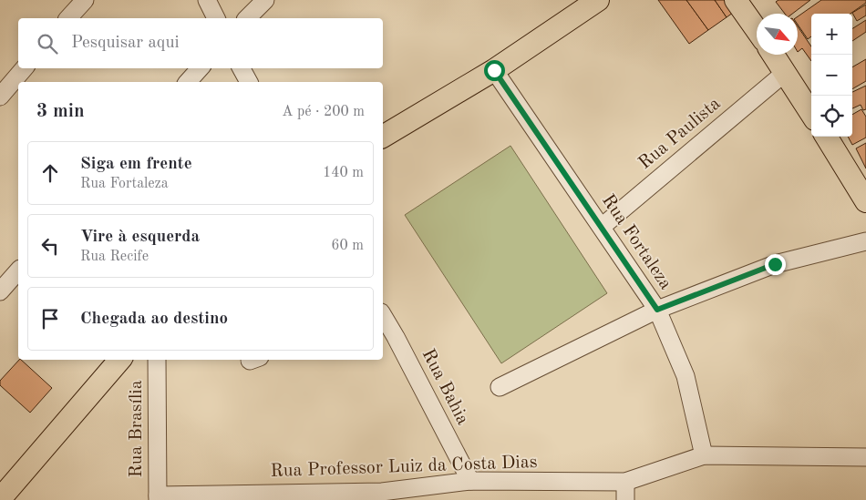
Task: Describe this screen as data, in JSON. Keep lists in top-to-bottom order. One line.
{"streets":{"street":["Rua Paulista","Rua Fortaleza","Rua Bahia","Rua Brasília","Rua Professor Luiz da Costa Dias"]},"crossings":[["Rua Paulista","Rua Fortaleza"],["Rua Fortaleza","Rua Professor Luiz da Costa Dias"],["Rua Bahia","Rua Professor Luiz da Costa Dias"],["Rua Brasília","Rua Professor Luiz da Costa Dias"]],"north":"bottom right","page":{"map_buttons":["+","−"],"search":"Pesquisar aqui","heading":["3 min","A pé · 200 m"],"list":[["Siga em frente","Rua Fortaleza","140 m"],["Vire à esquerda","Rua Recife","60 m"],"Chegada ao destino"]}}
